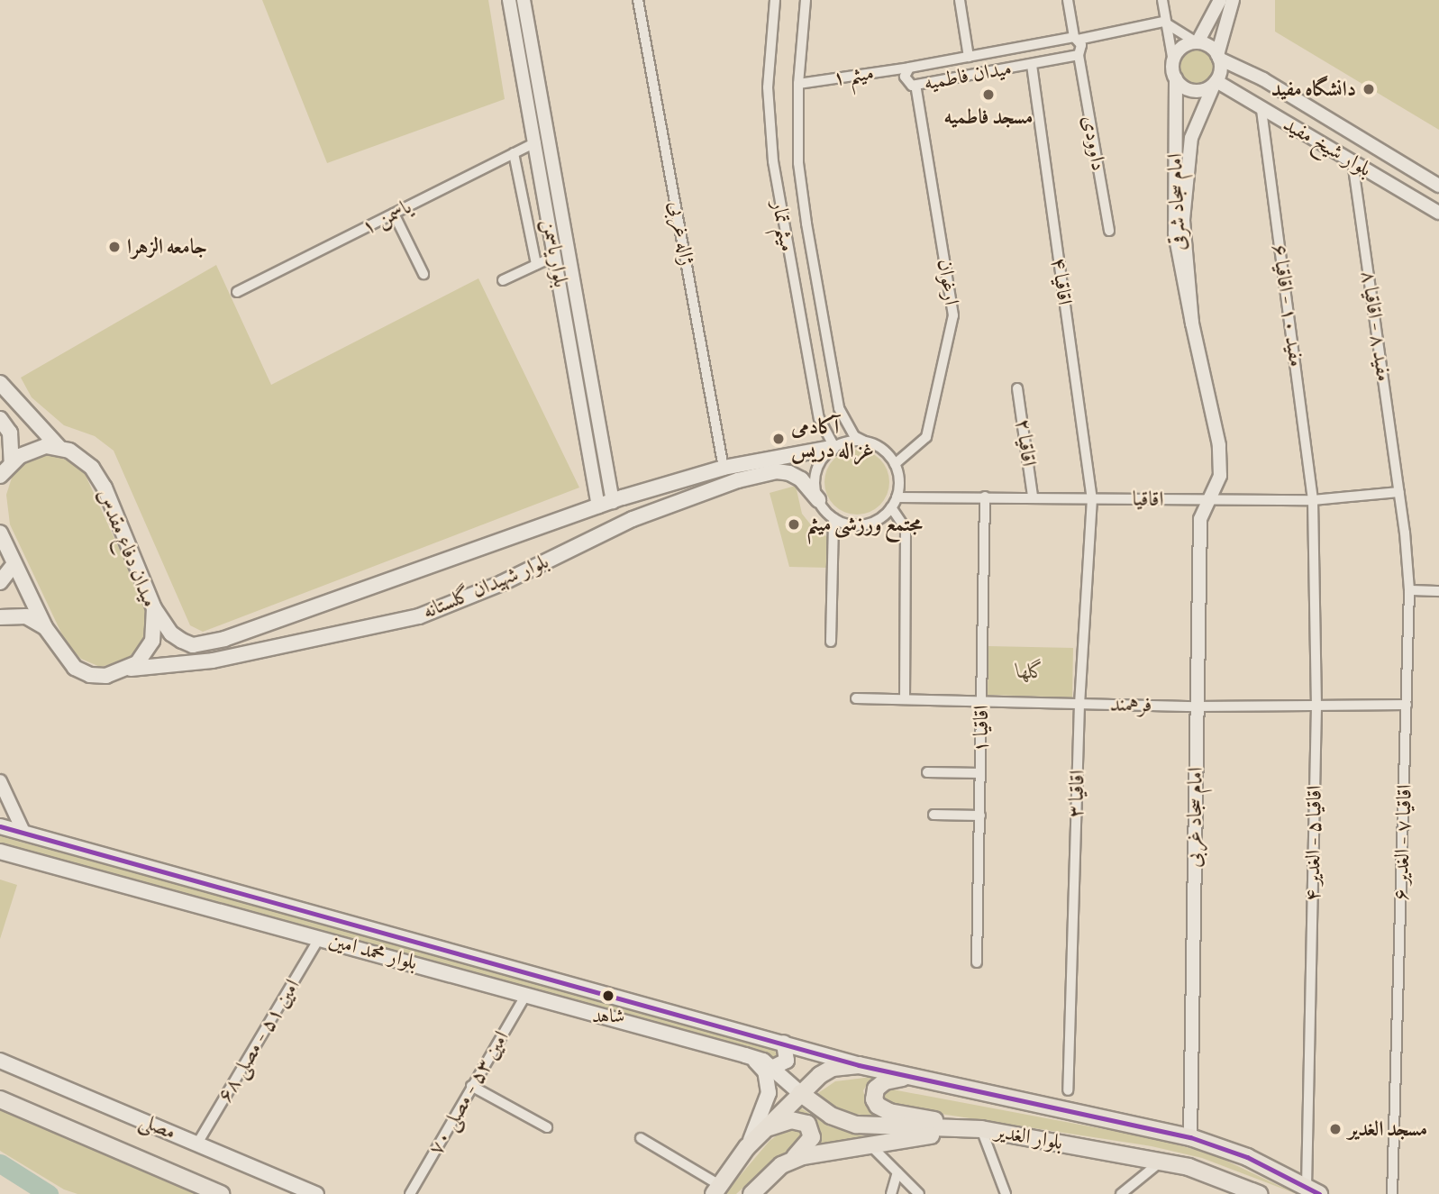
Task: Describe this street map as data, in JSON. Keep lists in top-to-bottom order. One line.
{"streets":{"main road":["میدان دفاع مقدس","بلوار شهیدان گلستانه","بلوار محمد امین","مصلی","بلوار الغدیر"],"street":["میثم ۱","میدان فاطمیه","داوودی","بلوار شیخ مفید","امام سجاد شرقی","یاسمن ۱","میثم تمار","ژاله غربی","بلوار یاسمن","اقاقیا ۴","ارغوان","مفید ۱۰ - اقاقیا ۶","مفید ۸ - اقاقیا ۸","اقاقیا ۲","اقاقیا","فرهمند","اقاقیا ۱","اقاقیا ۳","امام سجاد غربی","اقاقیا ۷ - الغدیر ۶","اقاقیا ۵ - الغدیر ۴","امین ۵۱ - مصلی ۶۸","امین ۵۳ - مصلی ۷۰"]},"crossings":[["میثم ۱","میدان فاطمیه"],["میثم ۱","میثم تمار"],["میدان فاطمیه","داوودی"],["میدان فاطمیه","اقاقیا ۴"],["میدان فاطمیه","ارغوان"],["بلوار شیخ مفید","امام سجاد شرقی"],["بلوار شیخ مفید","مفید ۱۰ - اقاقیا ۶"],["بلوار شیخ مفید","مفید ۸ - اقاقیا ۸"],["امام سجاد شرقی","اقاقیا"],["امام سجاد شرقی","امام سجاد غربی"],["یاسمن ۱","بلوار یاسمن"],["میثم تمار","ارغوان"],["میثم تمار","اقاقیا"],["میثم تمار","بلوار شهیدان گلستانه"],["ژاله غربی","بلوار شهیدان گلستانه"],["بلوار یاسمن","بلوار شهیدان گلستانه"],["اقاقیا ۴","اقاقیا"],["اقاقیا ۴","اقاقیا ۳"],["ارغوان","اقاقیا"],["ارغوان","بلوار شهیدان گلستانه"],["مفید ۱۰ - اقاقیا ۶","اقاقیا"],["مفید ۱۰ - اقاقیا ۶","اقاقیا ۵ - الغدیر ۴"],["مفید ۸ - اقاقیا ۸","اقاقیا"],["مفید ۸ - اقاقیا ۸","اقاقیا ۷ - الغدیر ۶"],["اقاقیا ۲","اقاقیا"],["اقاقیا","بلوار شهیدان گلستانه"],["اقاقیا","اقاقیا ۱"],["اقاقیا","اقاقیا ۳"],["اقاقیا","امام سجاد غربی"],["اقاقیا","اقاقیا ۷ - الغدیر ۶"],["اقاقیا","اقاقیا ۵ - الغدیر ۴"],["میدان دفاع مقدس","بلوار شهیدان گلستانه"],["فرهمند","اقاقیا ۱"],["فرهمند","اقاقیا ۳"],["فرهمند","امام سجاد غربی"],["فرهمند","اقاقیا ۷ - الغدیر ۶"],["فرهمند","اقاقیا ۵ - الغدیر ۴"],["امام سجاد غربی","بلوار الغدیر"],["اقاقیا ۵ - الغدیر ۴","بلوار الغدیر"],["بلوار محمد امین","امین ۵۱ - مصلی ۶۸"],["بلوار محمد امین","امین ۵۳ - مصلی ۷۰"],["بلوار محمد امین","بلوار الغدیر"],["امین ۵۱ - مصلی ۶۸","مصلی"]],"parks":["گلها"],"places":["دانشگاه مفید","مسجد فاطمیه","جامعه الزهرا","آکادمی غزاله دریس","مجتمع ورزشی میثم","شاهد","مسجد الغدیر"]}
